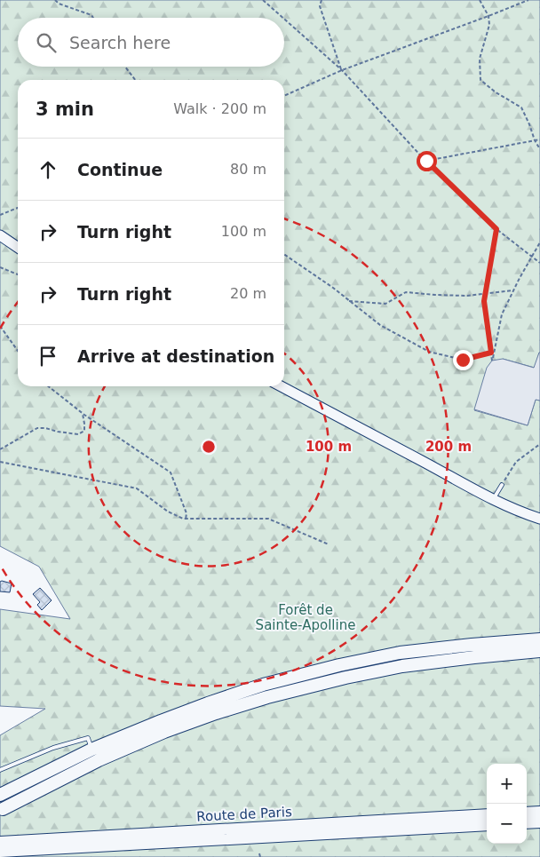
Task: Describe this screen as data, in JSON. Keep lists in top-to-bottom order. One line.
{"streets":{"main road":["Route de Paris"]},"parks":["Forêt de Sainte-Apolline"],"page":{"search":"Search here","heading":["3 min","Walk · 200 m"],"list":[["Continue","80 m"],["Turn right","100 m"],["Turn right","20 m"],"Arrive at destination"],"map_buttons":["+","−"]},"rings":["100 m","200 m"]}
